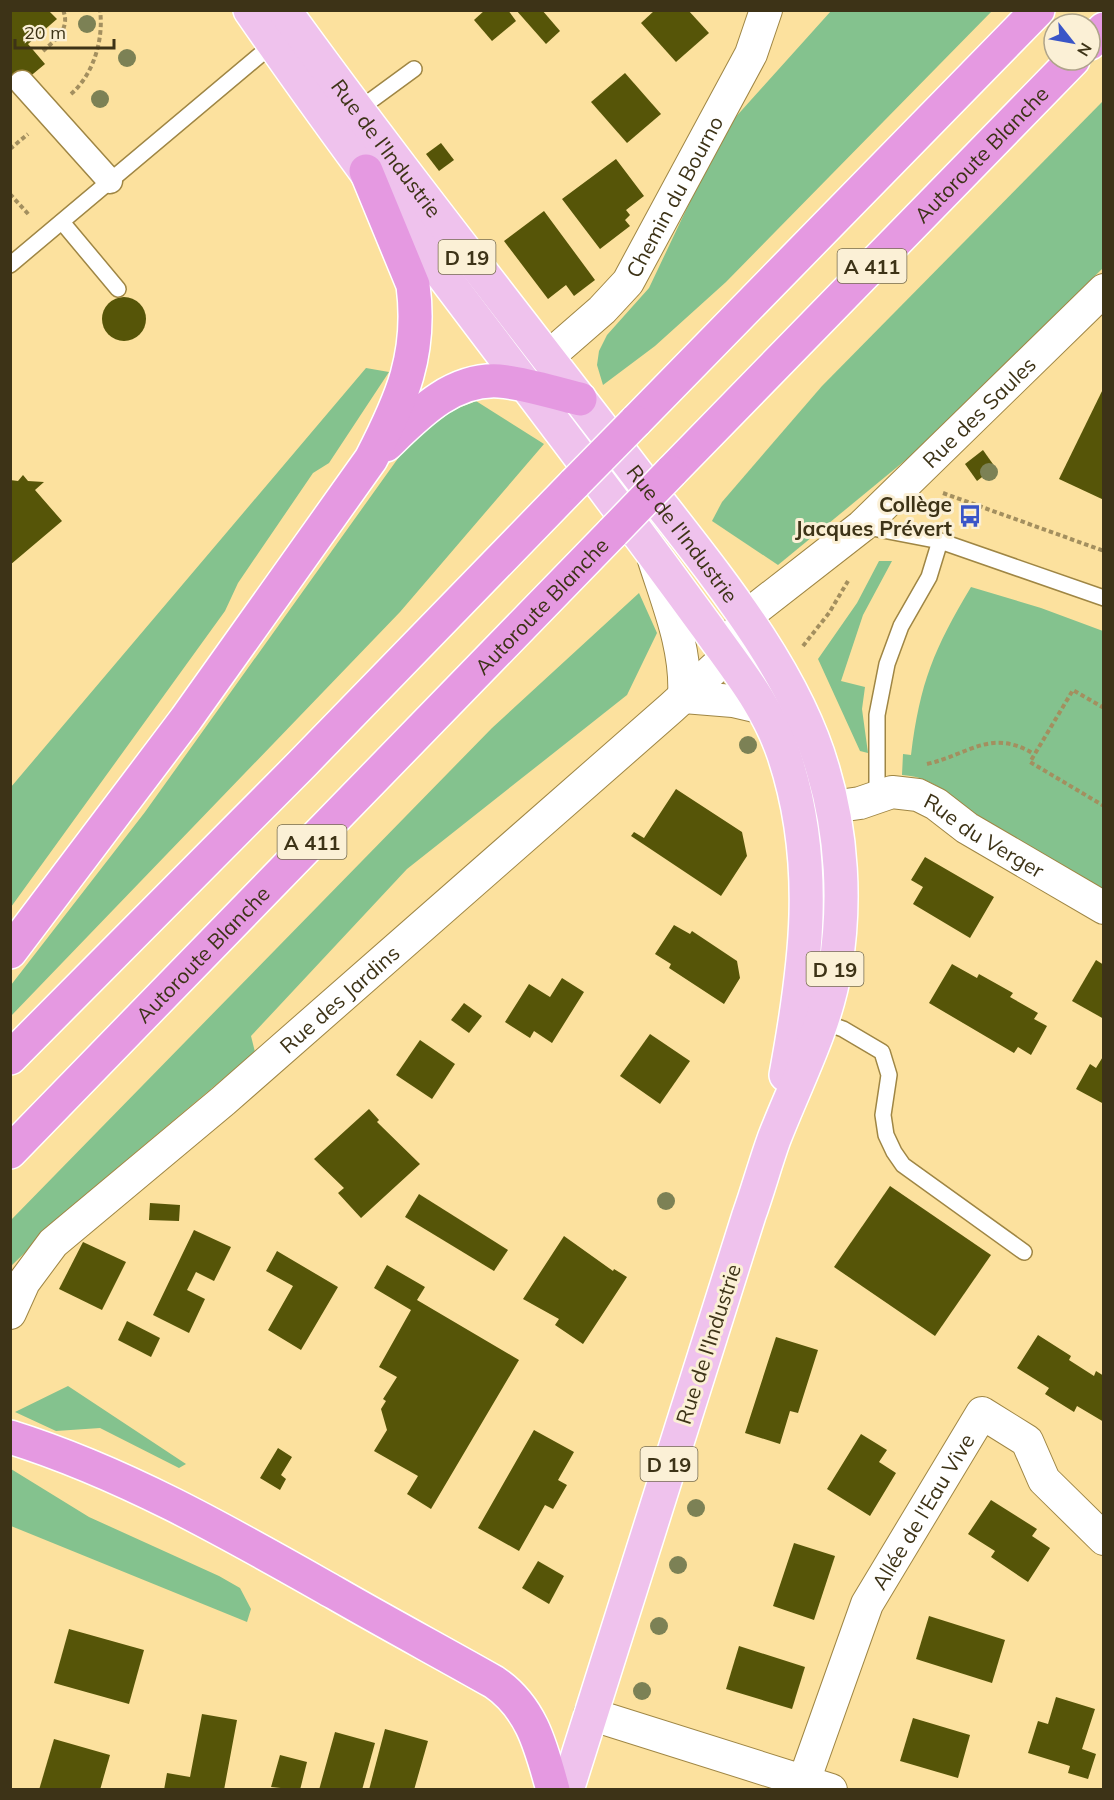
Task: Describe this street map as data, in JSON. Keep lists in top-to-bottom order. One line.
{"streets":{"highway":["Autoroute Blanche","A 411"],"main road":["Rue de l'Industrie","D 19"],"street":["Chemin du Bourno","Rue des Saules","Rue du Verger","Rue des Jardins","Allée de l'Eau Vive"]},"crossings":[["Rue de l'Industrie","Chemin du Bourno"],["Rue de l'Industrie","Rue des Saules"],["Rue de l'Industrie","Rue du Verger"],["Rue de l'Industrie","Rue des Jardins"],["Rue des Saules","Rue des Jardins"]],"places":{"bus stop":["Collège Jacques Prévert"]},"scale_bar":"20 m","north":"bottom right"}
